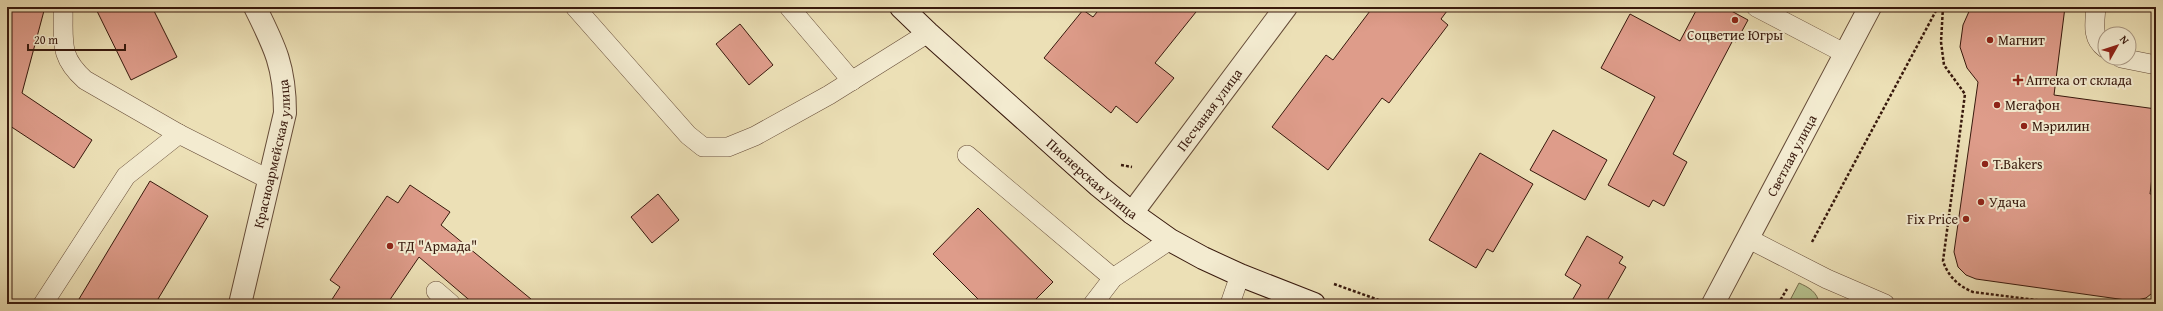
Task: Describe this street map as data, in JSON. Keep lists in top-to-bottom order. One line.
{"streets":{"street":["Песчаная улица","Красноармейская улица","Светлая улица","Пионерская улица"]},"crossings":[["Песчаная улица","Пионерская улица"]],"places":{"other":["Соцветие Югры","Магнит","Мегафон","Мэрилин","T.Bakers","Удача","Fix Price","ТД \"Армада\""],"health":["Аптека от склада"]},"scale_bar":"20 m","north":"top right"}
